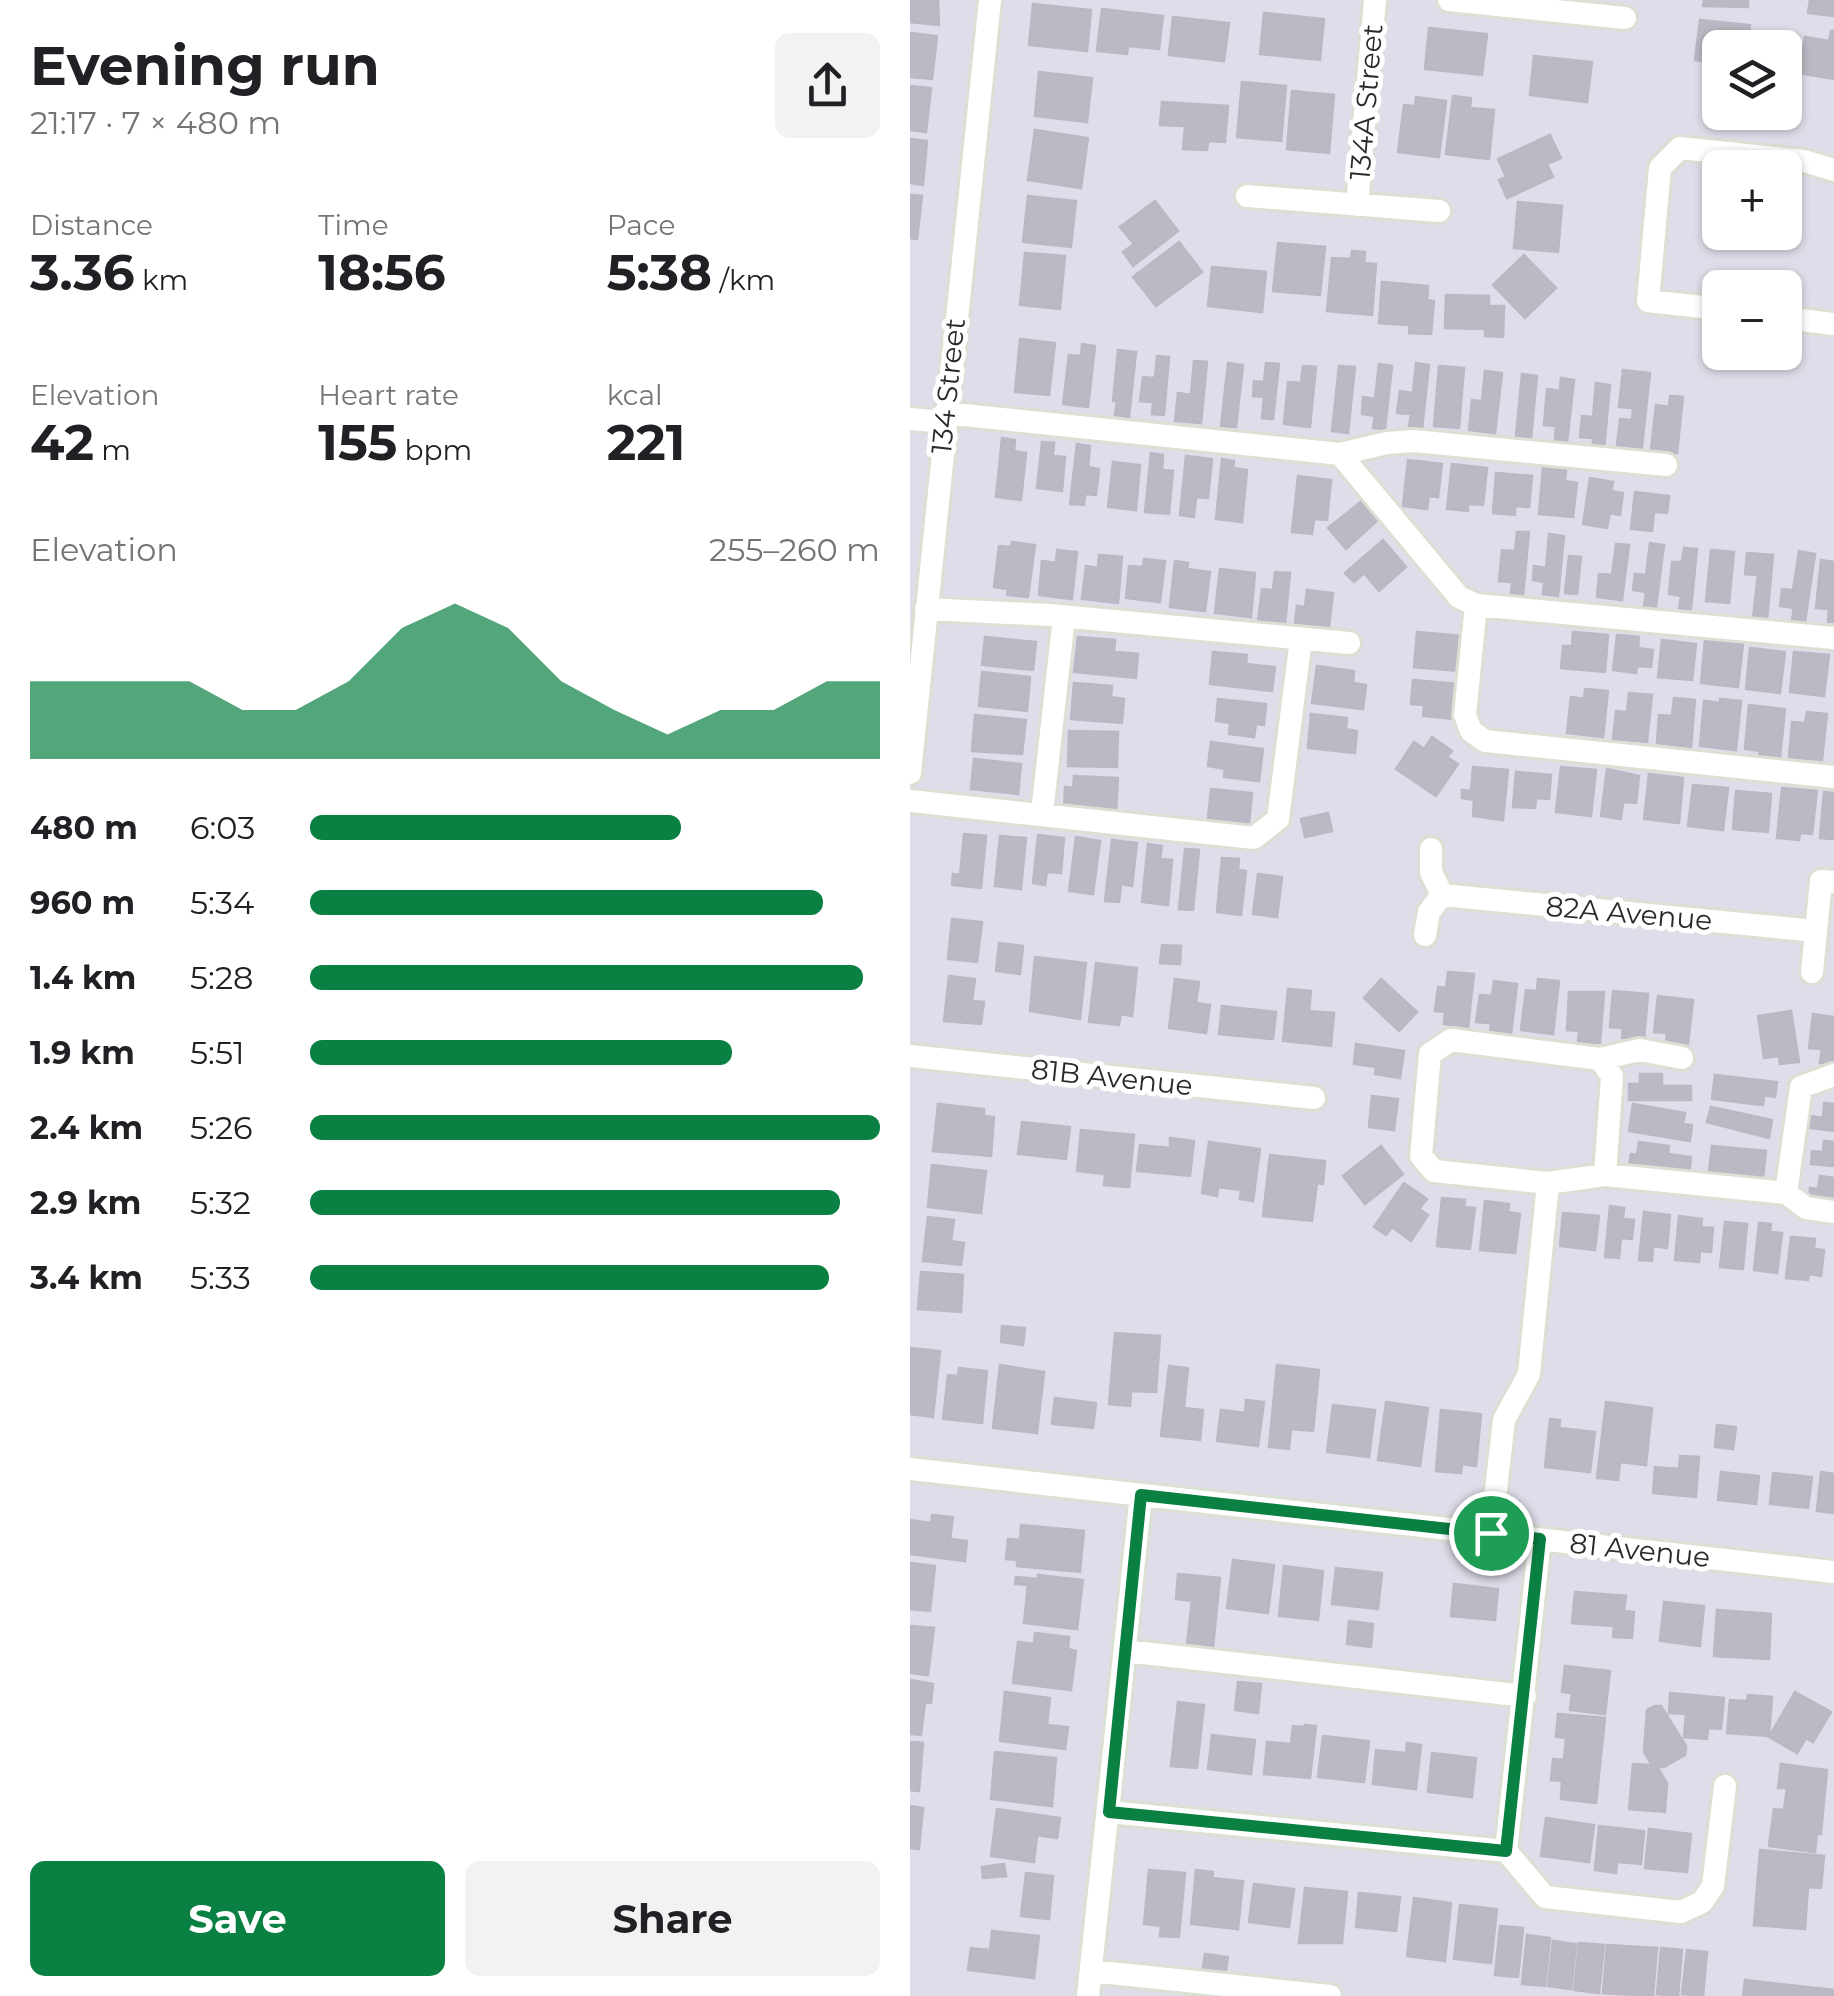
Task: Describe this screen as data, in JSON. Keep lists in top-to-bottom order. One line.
{"streets":{"street":["134A Street","134 Street","82A Avenue","81B Avenue","81 Avenue"]},"page":{"heading":["Evening run","21:17 · 7 × 480 m"],"map_buttons":["+","−"],"stats":[["Distance","3.36 km"],["Time","18:56"],["Pace","5:38 /km"],["Elevation","42 m"],["Heart rate","155 bpm"],["kcal","221"]],"chart":["Elevation","255–260 m"],"list":[{"name":"480 m","note":"6:03"},{"name":"960 m","note":"5:34"},{"name":"1.4 km","note":"5:28"},{"name":"1.9 km","note":"5:51"},{"name":"2.4 km","note":"5:26"},{"name":"2.9 km","note":"5:32"},{"name":"3.4 km","note":"5:33"}],"buttons":["Save","Share"]}}
